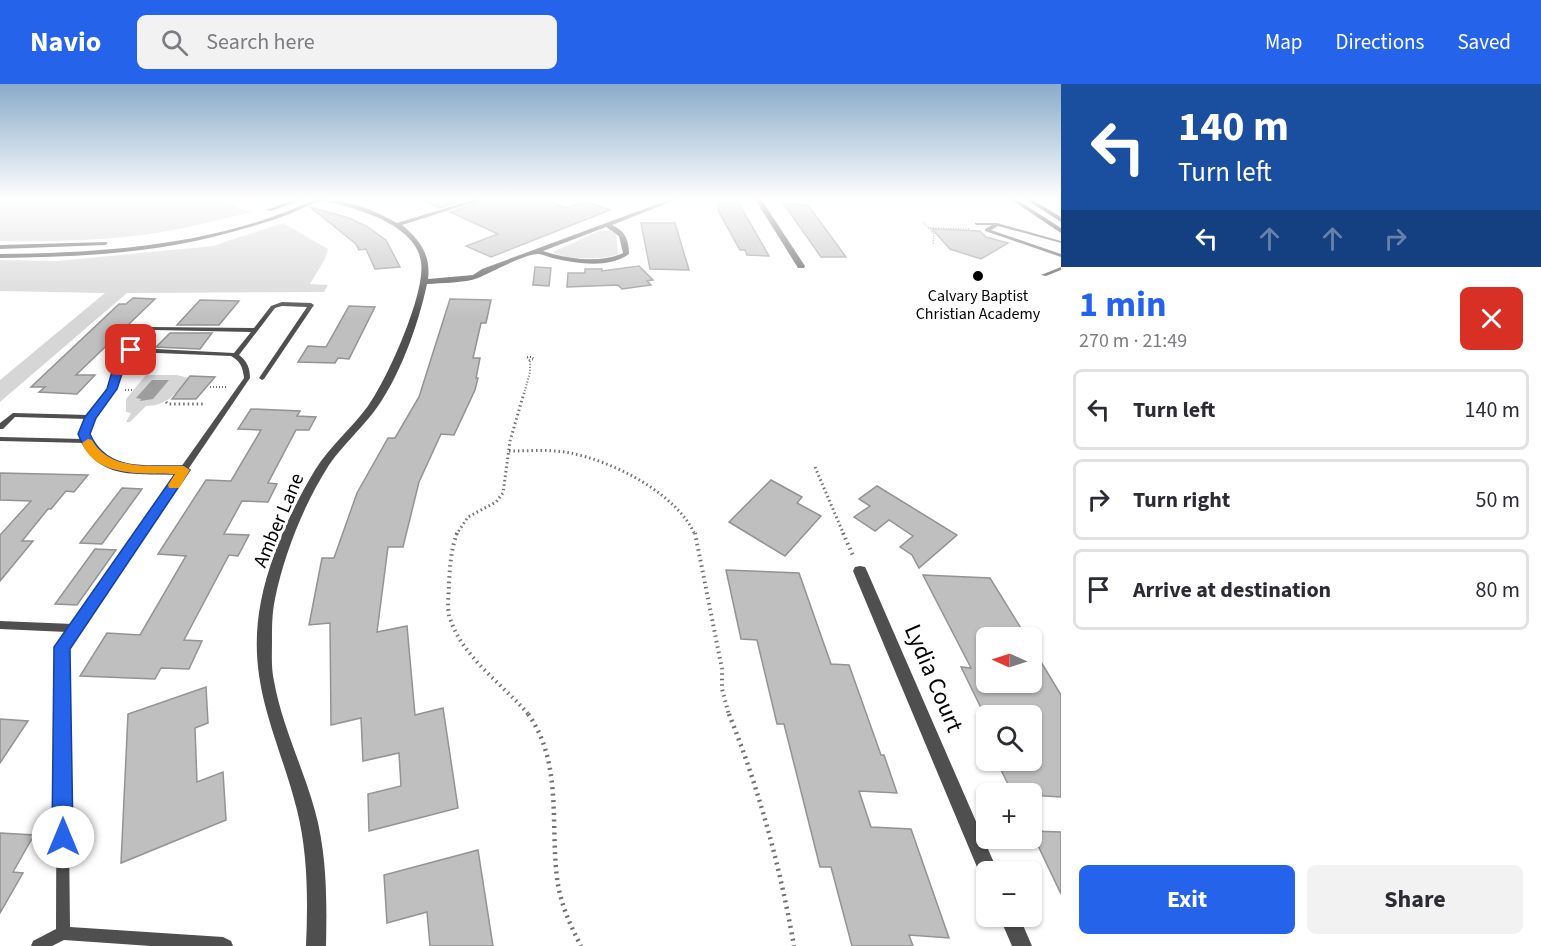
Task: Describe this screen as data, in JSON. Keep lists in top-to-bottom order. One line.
{"streets":{"street":["Amber Lane","Lydia Court"]},"places":["Calvary Baptist Christian Academy"],"north":"left","page":{"header":"Navio","search":"Search here","nav":["Map","Directions","Saved"],"turn":["140 m","Turn left"],"heading":["1 min","270 m · 21:49"],"list":[{"name":"Turn left","value":"140 m"},{"name":"Turn right","value":"50 m"},{"name":"Arrive at destination","value":"80 m"}],"map_buttons":["+","−"],"buttons":["Exit","Share"]}}
